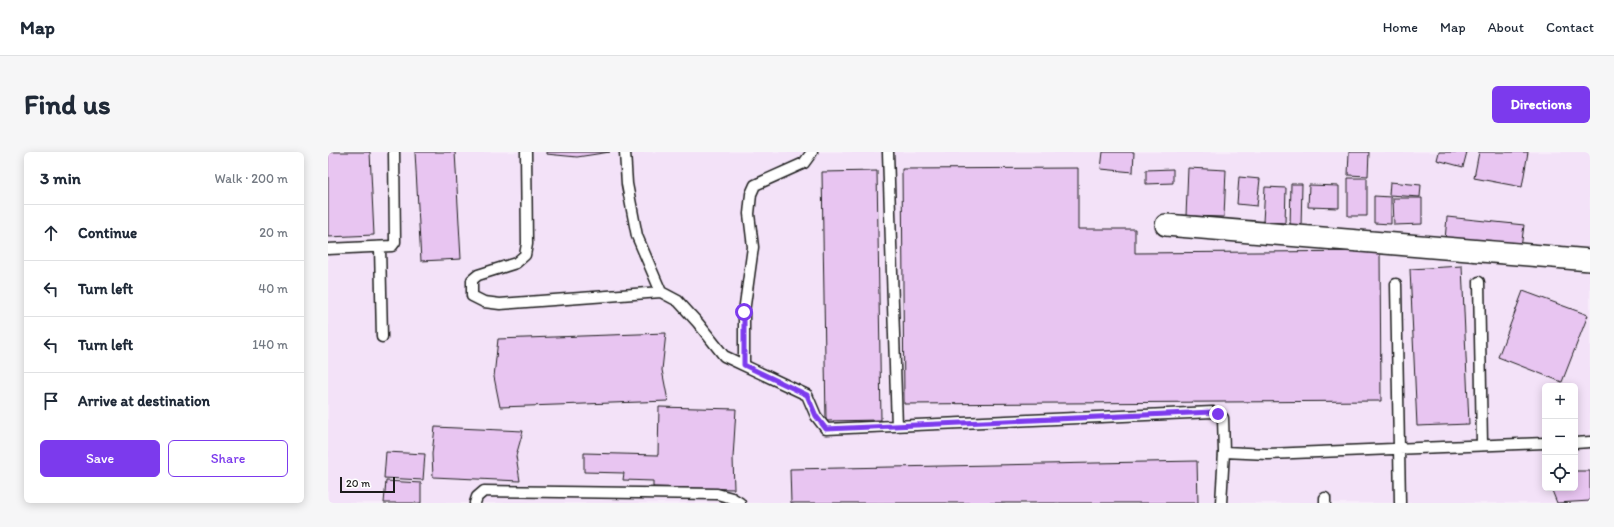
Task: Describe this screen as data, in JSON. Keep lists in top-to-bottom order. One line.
{"scale_bar":"20 m","page":{"header":"Map","nav":["Home","Map","About","Contact"],"buttons":["Directions",["Save","Share"]],"title":"Find us","heading":["3 min","Walk · 200 m"],"list":[["Continue","20 m"],["Turn left","40 m"],["Turn left","140 m"],"Arrive at destination"],"map_buttons":["+","−"],"scale":"20 m"}}
